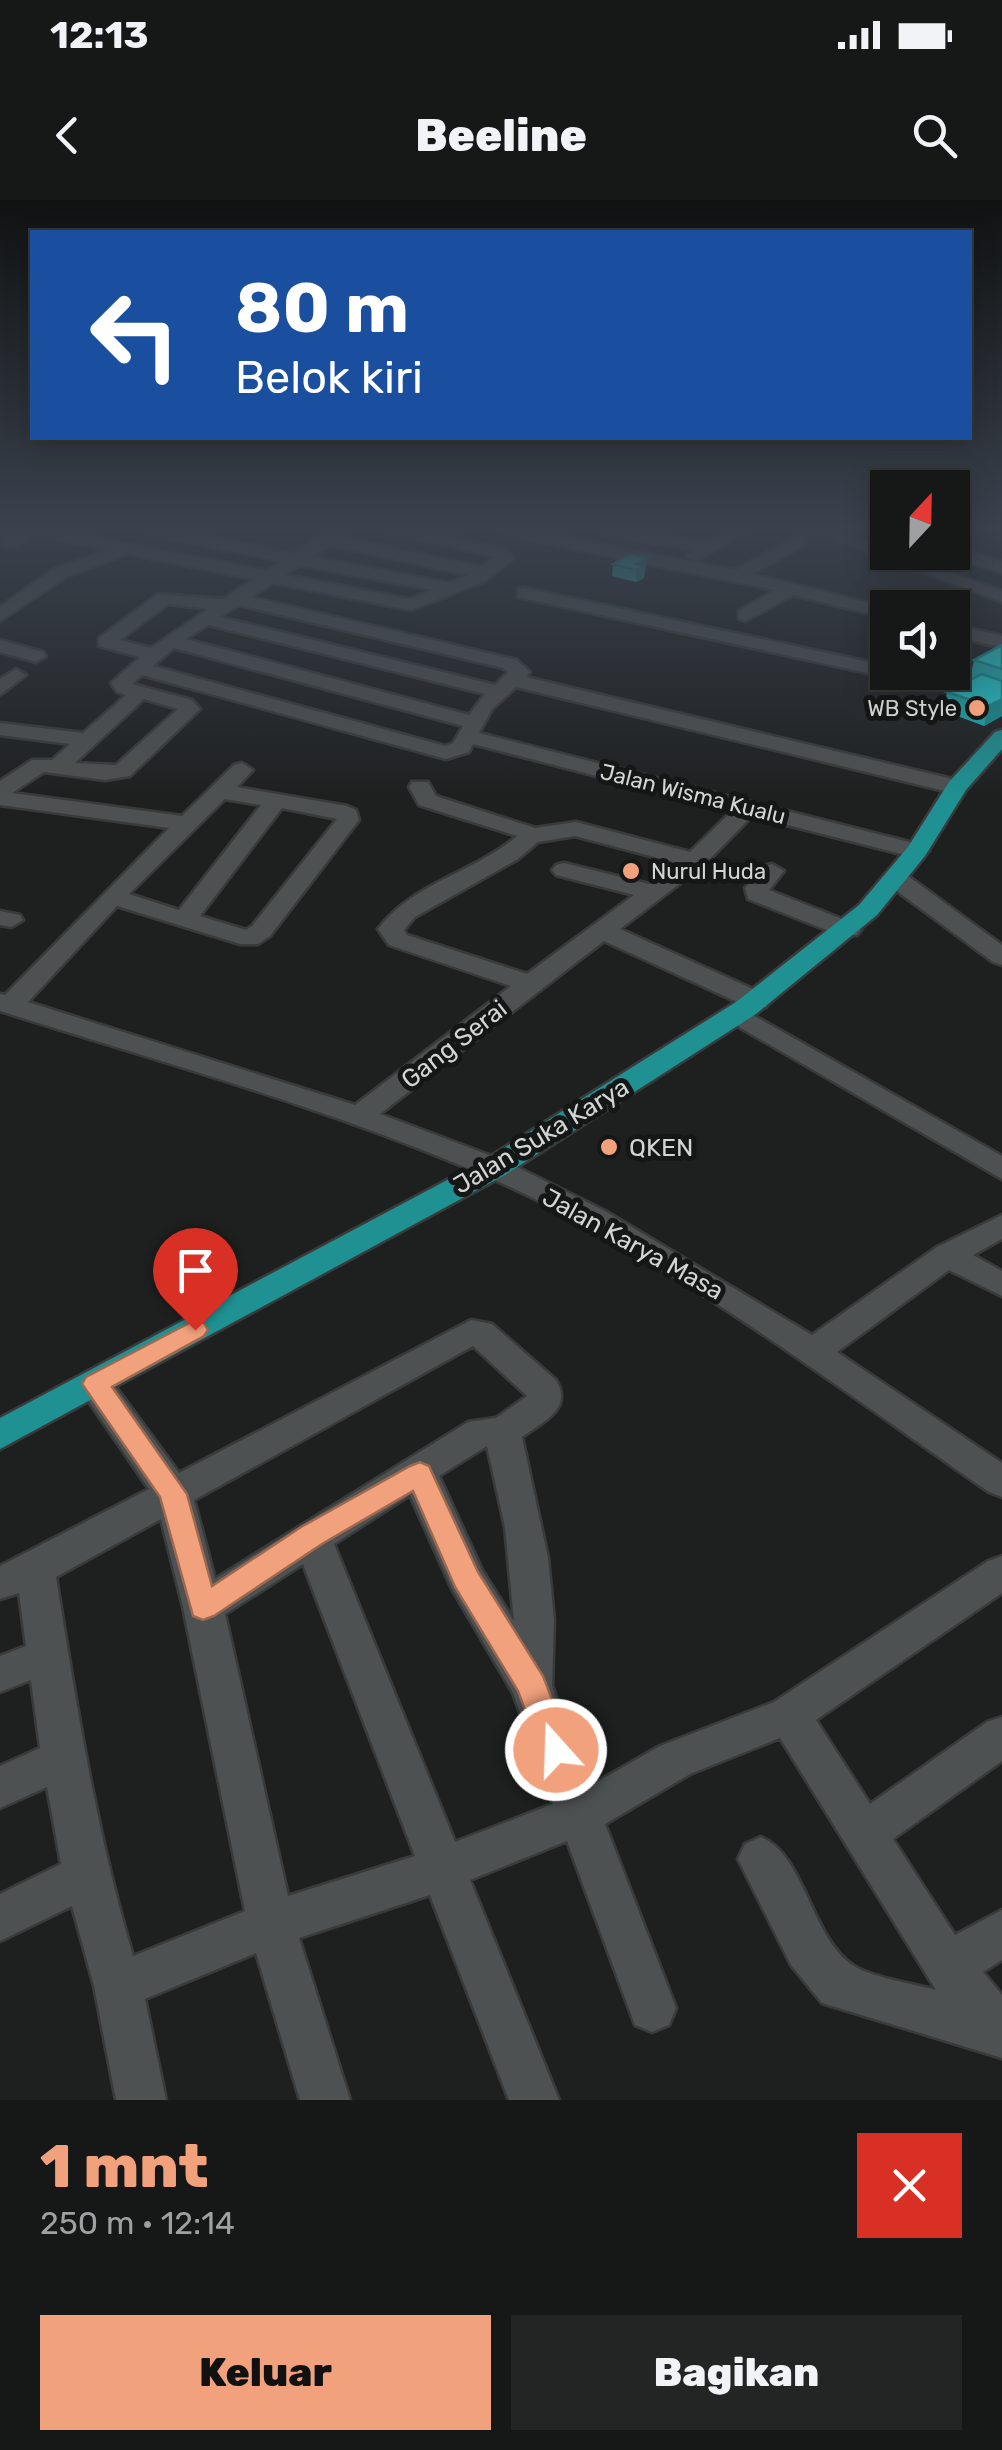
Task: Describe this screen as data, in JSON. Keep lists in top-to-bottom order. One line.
{"streets":{"main road":["Jalan Suka Karya"],"street":["Jalan Wisma Kualu","Gang Serai","Jalan Karya Masa"]},"crossings":[["Jalan Wisma Kualu","Jalan Suka Karya"],["Gang Serai","Jalan Karya Masa"],["Jalan Suka Karya","Jalan Karya Masa"]],"places":["WB Style","Nurul Huda","QKEN"],"north":"top","page":{"status":"12:13","header":"Beeline","turn":["80 m","Belok kiri"],"heading":["1 mnt","250 m · 12:14"],"buttons":["Keluar","Bagikan"]}}
